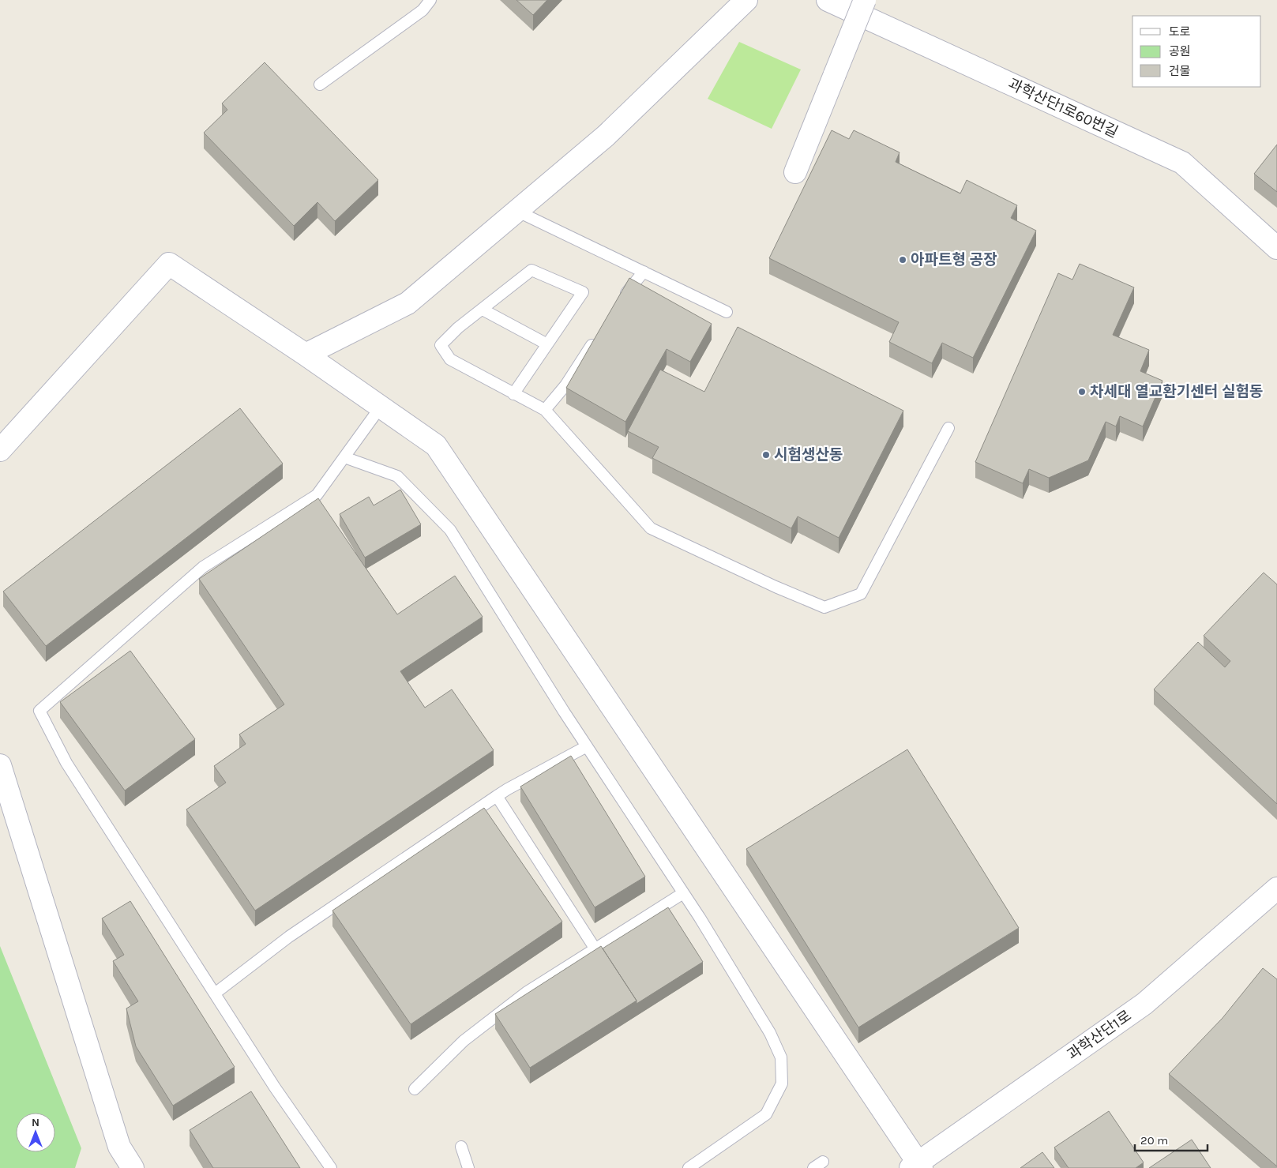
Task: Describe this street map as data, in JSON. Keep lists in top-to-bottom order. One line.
{"streets":{"street":["과학산단1로60번길","과학산단1로"]},"places":["아파트형 공장","차세대 열교환기센터 실험동","시험생산동"],"legend":["도로","공원","건물"],"scale_bar":"20 m","north":"top"}
